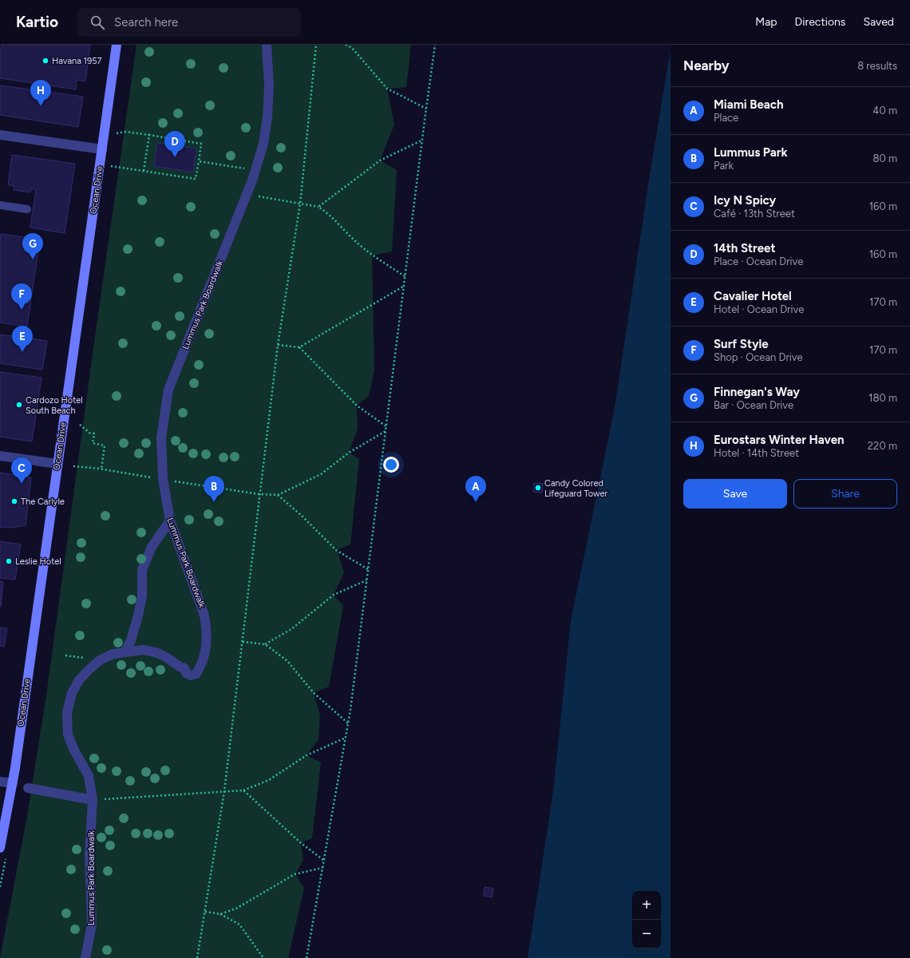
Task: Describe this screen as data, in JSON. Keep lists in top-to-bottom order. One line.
{"streets":{"street":["Ocean Drive","Lummus Park Boardwalk"]},"places":["Havana 1957","Cardozo Hotel South Beach","Candy Colored Lifeguard Tower","The Carlyle","Leslie Hotel"],"page":{"header":"Kartio","search":"Search here","nav":["Map","Directions","Saved"],"heading":["Nearby","8 results"],"pins":["H","D","G","F","E","C","A","B"],"list":[{"mark":"A","name":"Miami Beach","note":"Place","value":"40 m"},{"mark":"B","name":"Lummus Park","note":"Park","value":"80 m"},{"mark":"C","name":"Icy N Spicy","note":"Café · 13th Street","value":"160 m"},{"mark":"D","name":"14th Street","note":"Place · Ocean Drive","value":"160 m"},{"mark":"E","name":"Cavalier Hotel","note":"Hotel · Ocean Drive","value":"170 m"},{"mark":"F","name":"Surf Style","note":"Shop · Ocean Drive","value":"170 m"},{"mark":"G","name":"Finnegan's Way","note":"Bar · Ocean Drive","value":"180 m"},{"mark":"H","name":"Eurostars Winter Haven","note":"Hotel · 14th Street","value":"220 m"}],"buttons":["Save","Share"],"map_buttons":["+","−"]}}
